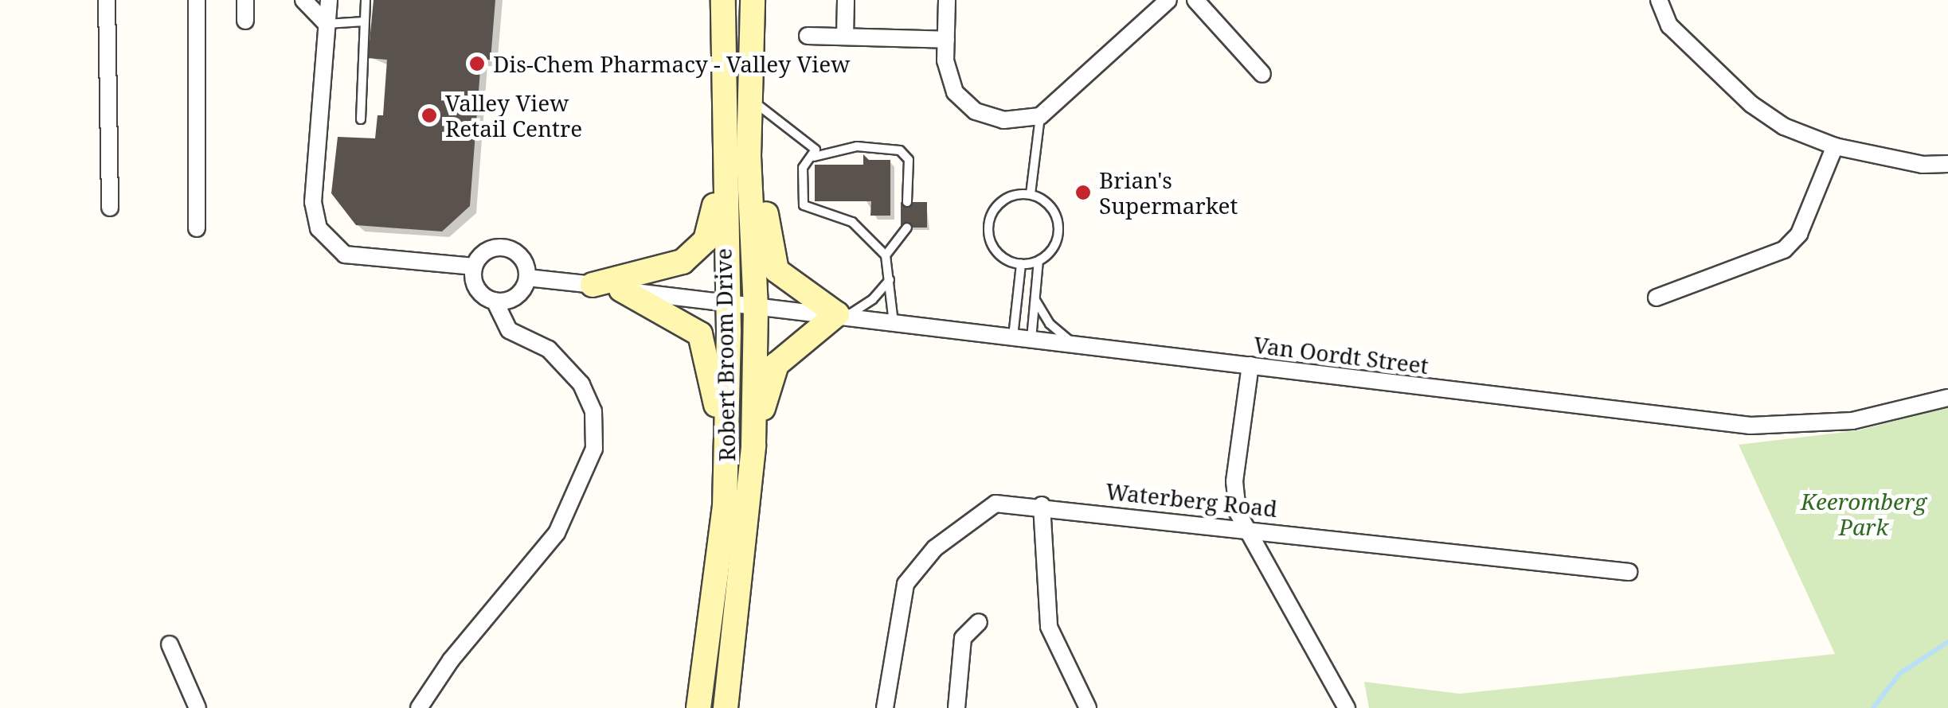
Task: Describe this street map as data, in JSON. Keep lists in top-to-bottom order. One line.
{"streets":{"street":["Robert Broom Drive","Van Oordt Street","Waterberg Road"]},"crossings":[["Robert Broom Drive","Van Oordt Street"]],"parks":["Keeromberg Park"],"places":["Dis-Chem Pharmacy - Valley View","Valley View Retail Centre","Brian's Supermarket"]}
